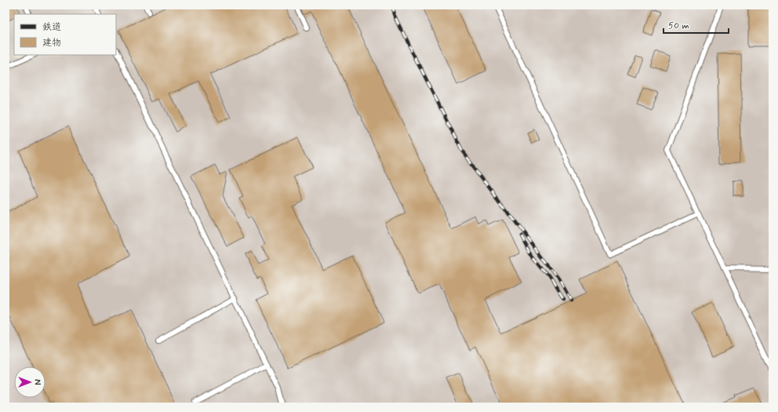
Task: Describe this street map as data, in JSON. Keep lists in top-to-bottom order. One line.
{"legend":["鉄道","建物"],"scale_bar":"50 m","north":"right"}
